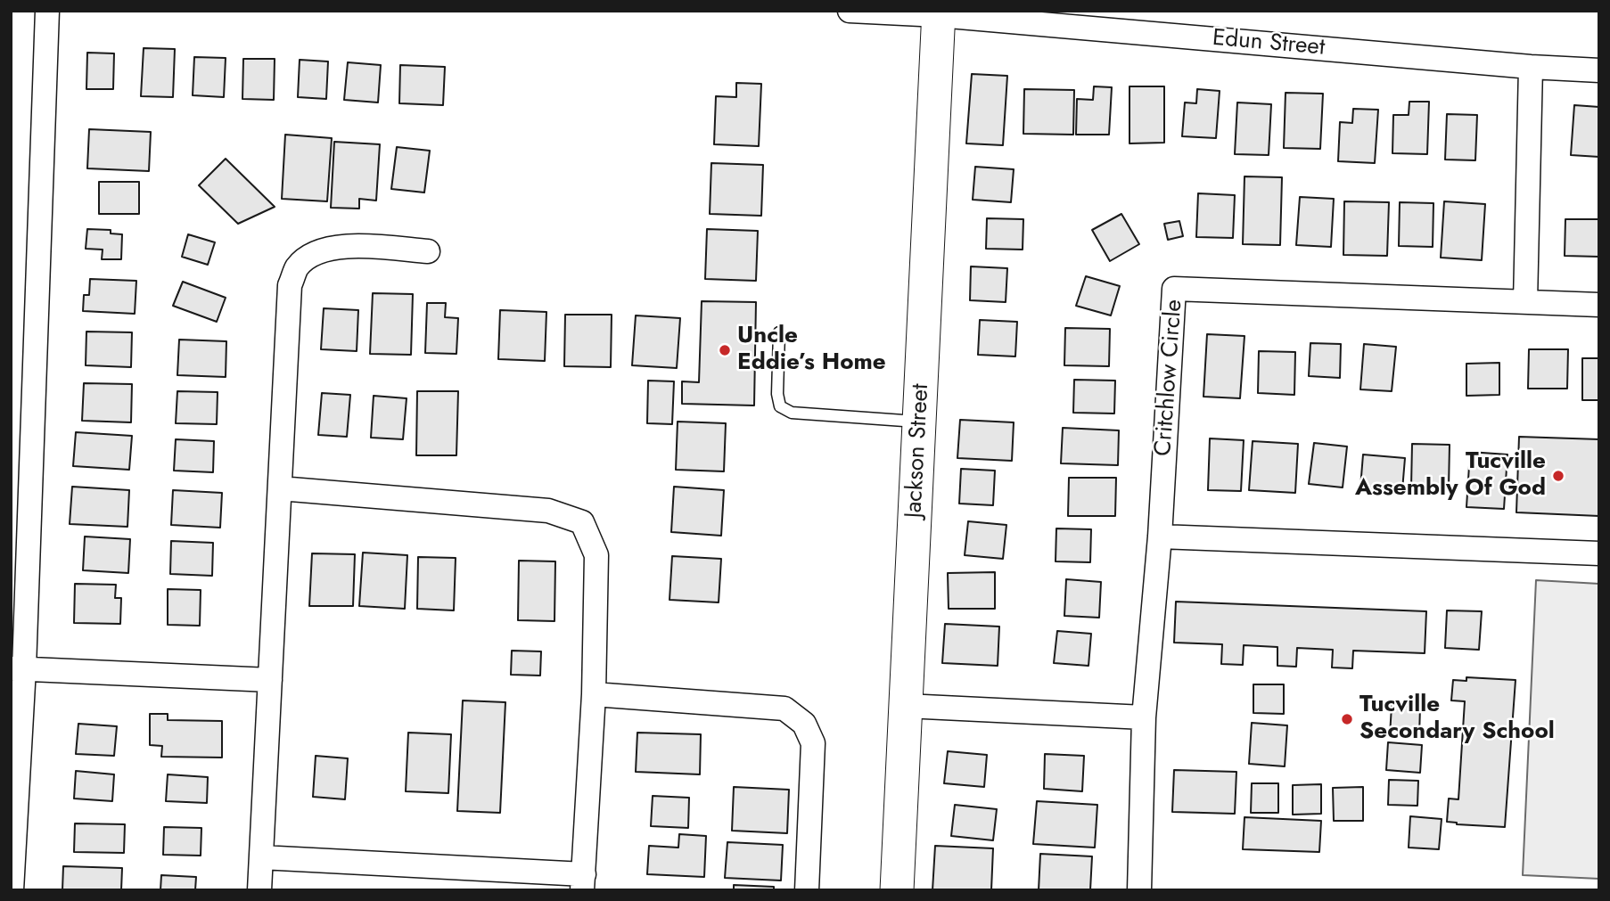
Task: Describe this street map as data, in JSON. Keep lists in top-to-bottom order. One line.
{"streets":{"street":["Edun Street","Critchlow Circle","Jackson Street"]},"crossings":[["Edun Street","Jackson Street"]],"places":["Uncle Eddie’s Home","Tucville Assembly Of God","Tucville Secondary School"]}
